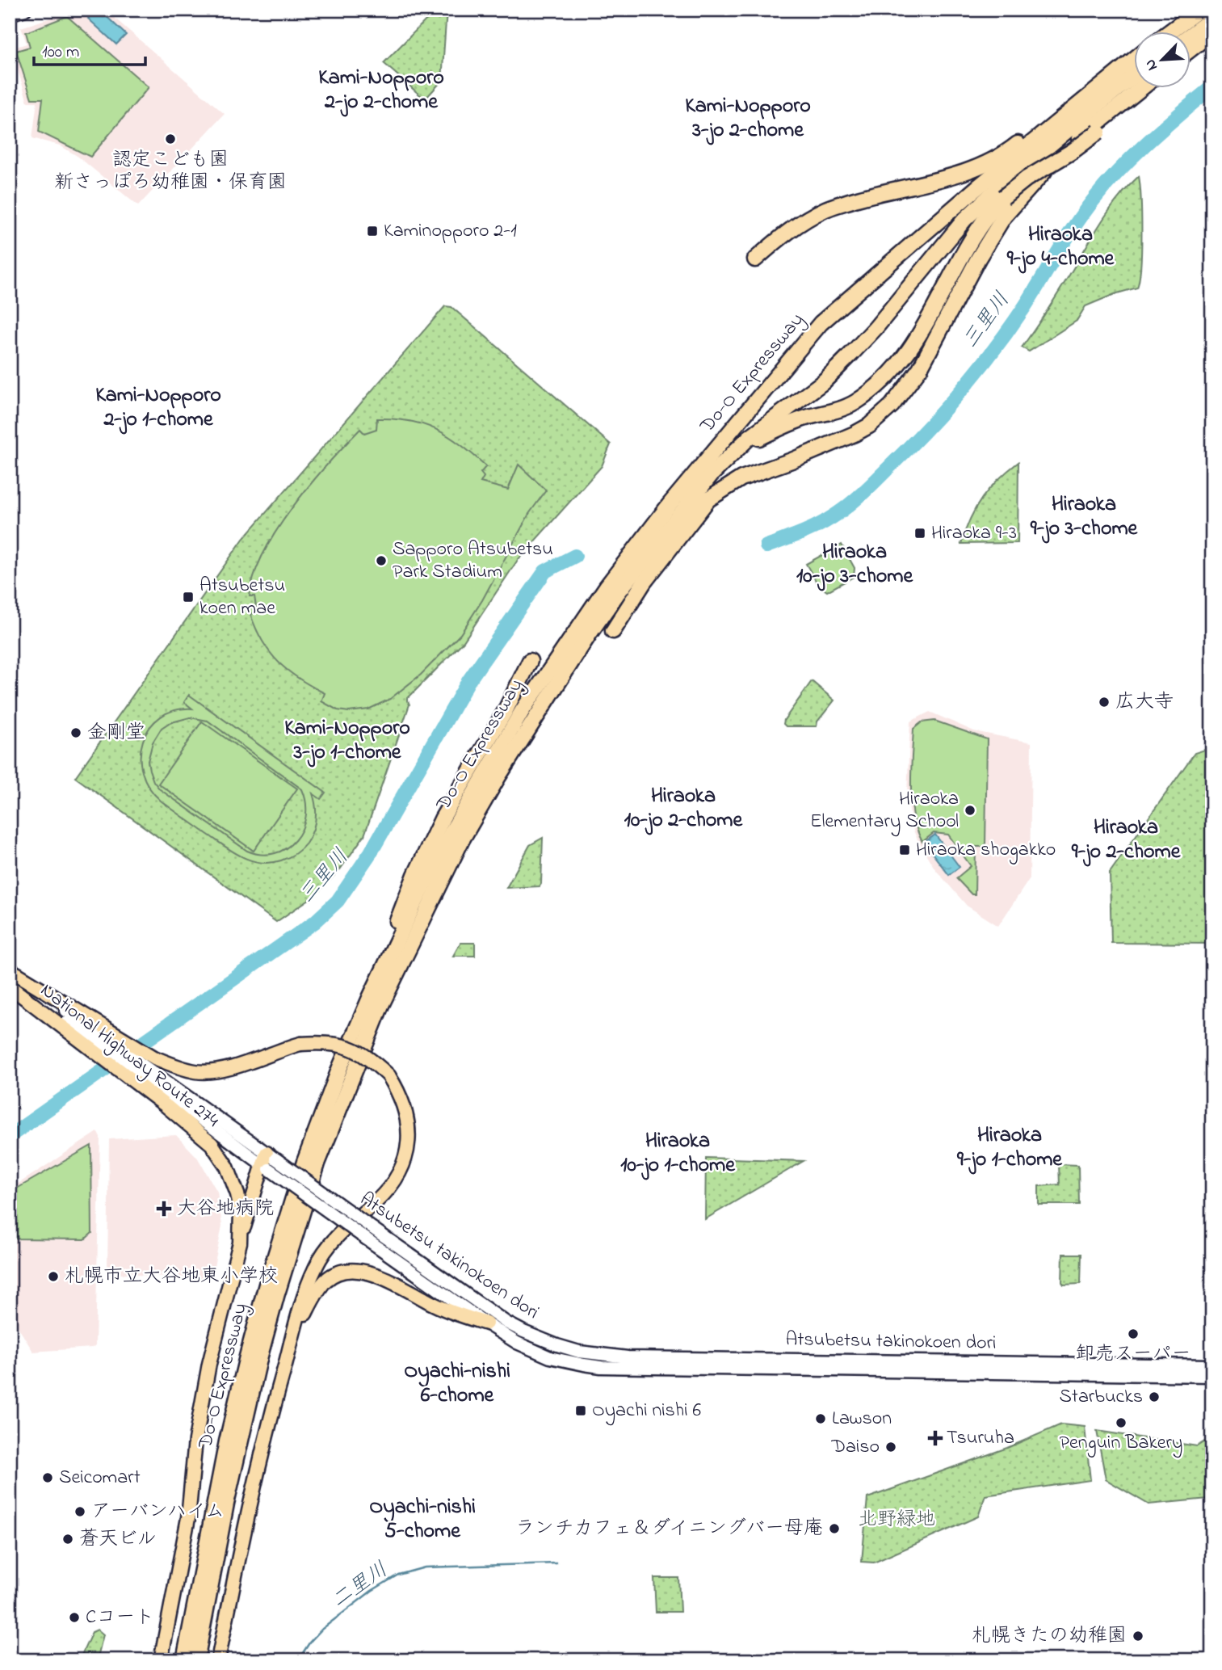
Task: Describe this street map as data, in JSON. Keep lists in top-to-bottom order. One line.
{"streets":{"highway":["Do-O Expressway","National Highway Route 274"],"main road":["Atsubetsu takinokoen dori"]},"crossings":[["National Highway Route 274","Atsubetsu takinokoen dori"]],"districts":["Kami-Nopporo 2-jo 2-chome","Kami-Nopporo 3-jo 2-chome","Hiraoka 9-jo 4-chome","Kami-Nopporo 2-jo 1-chome","Hiraoka 9-jo 3-chome","Hiraoka 10-jo 3-chome","Kami-Nopporo 3-jo 1-chome","Hiraoka 10-jo 2-chome","Hiraoka 9-jo 2-chome","Hiraoka 9-jo 1-chome","Hiraoka 10-jo 1-chome","Oyachi-nishi 6-chome","Oyachi-nishi 5-chome"],"water":["三里川","二里川"],"parks":["北野緑地"],"places":{"other":["認定こども園 新さっぽろ幼稚園・保育園","Sapporo Atsubetsu Park Stadium","広大寺","金剛堂","Hiraoka Elementary School","札幌市立大谷地東小学校","卸売スーパー","Starbucks","Lawson","Penguin Bakery","Daiso","Seicomart","アーバンハイム","ランチカフェ＆ダイニングバー母庵","蒼天ビル","Cコート","札幌きたの幼稚園"],"transit":["Kaminopporo 2-1","Hiraoka 9-3","Atsubetsu koen mae","Hiraoka shogakko","Oyachi nishi 6"],"health":["大谷地病院","Tsuruha"]},"scale_bar":"100 m","north":"bottom left"}
